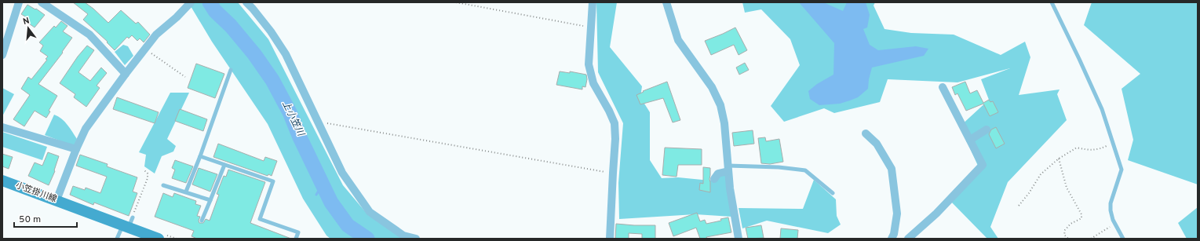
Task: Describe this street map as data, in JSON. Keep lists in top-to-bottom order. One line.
{"streets":{"main road":["小笠掛川線"]},"water":["上小笠川"],"scale_bar":"50 m","north":"top"}
